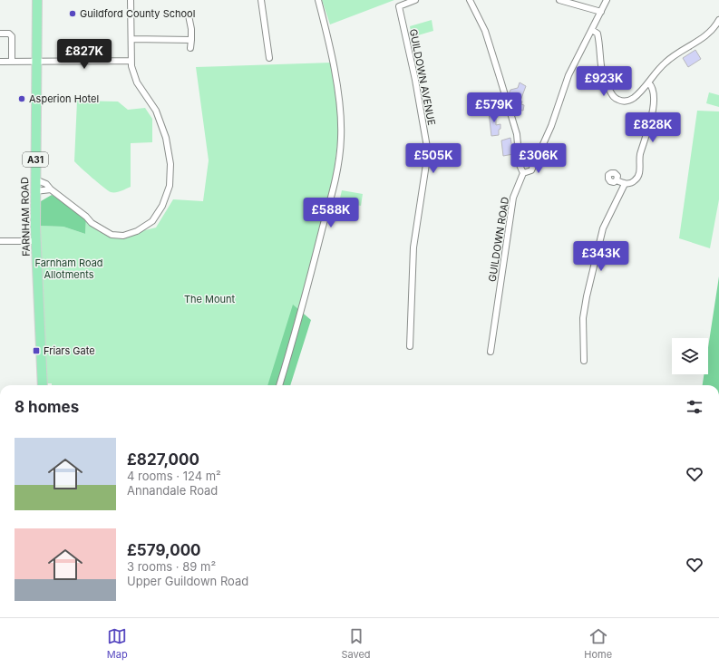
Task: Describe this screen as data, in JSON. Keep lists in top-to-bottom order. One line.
{"streets":{"main road":["A31","FARNHAM ROAD"],"street":["GUILDOWN AVENUE","GUILDOWN ROAD"]},"parks":["Farnham Road Allotments","The Mount"],"places":{"other":["Guildford County School","Asperion Hotel"],"transit":["Friars Gate"]},"page":{"price":["£827K","£923K","£579K","£828K","£505K","£306K","£588K","£343K"],"heading":"8 homes","list":[{"name":"£827,000","note":"4 rooms · 124 m² · Annandale Road"},{"name":"£579,000","note":"3 rooms · 89 m² · Upper Guildown Road"}],"tabs":["Map","Saved","Home"]}}
